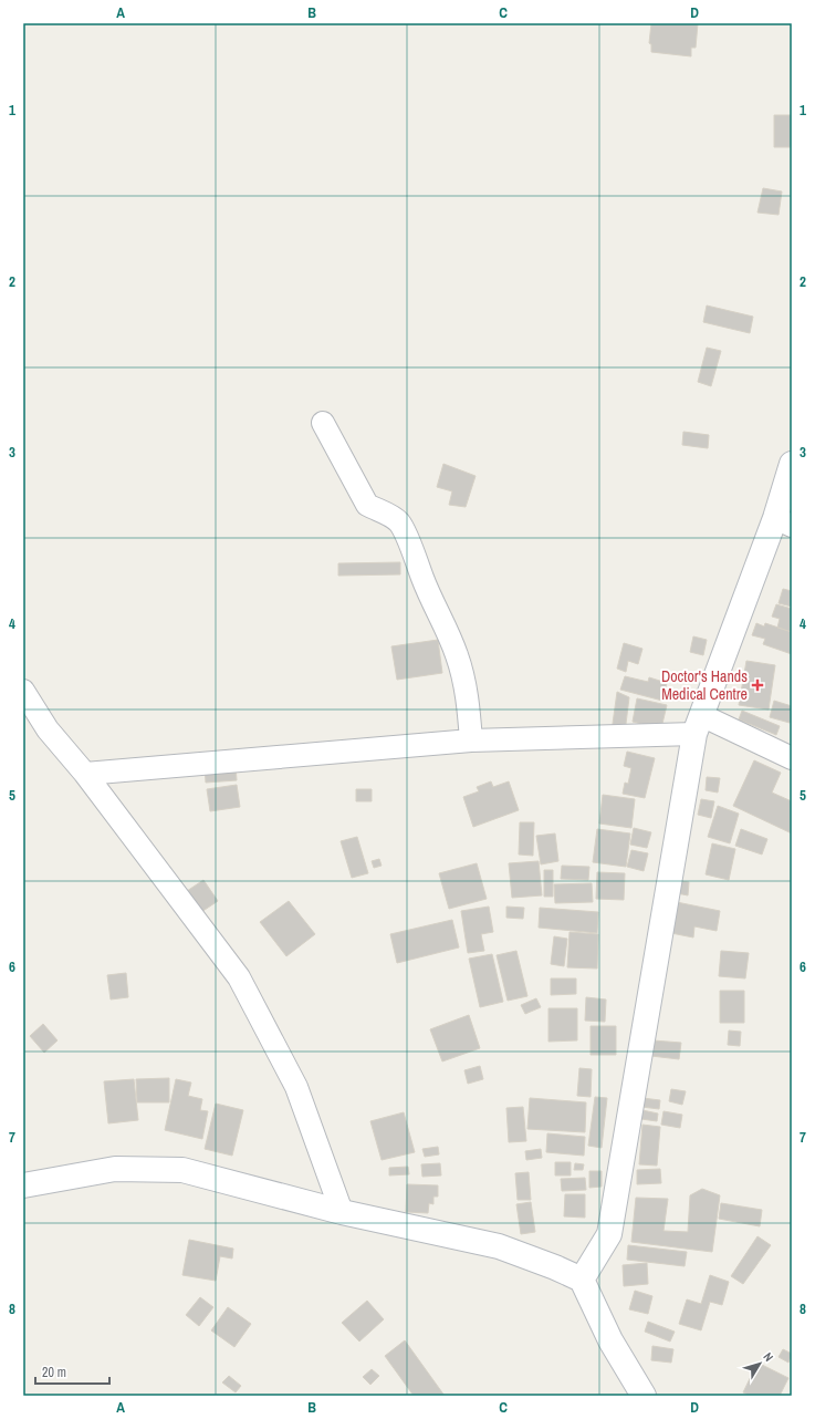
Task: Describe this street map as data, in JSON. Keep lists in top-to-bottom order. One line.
{"places":{"health":["Doctor's Hands Medical Centre"]},"scale_bar":"20 m","north":"top right","grid":{"columns":["A","B","C","D"],"rows":["1","2","3","4","5","6","7","8"]}}
